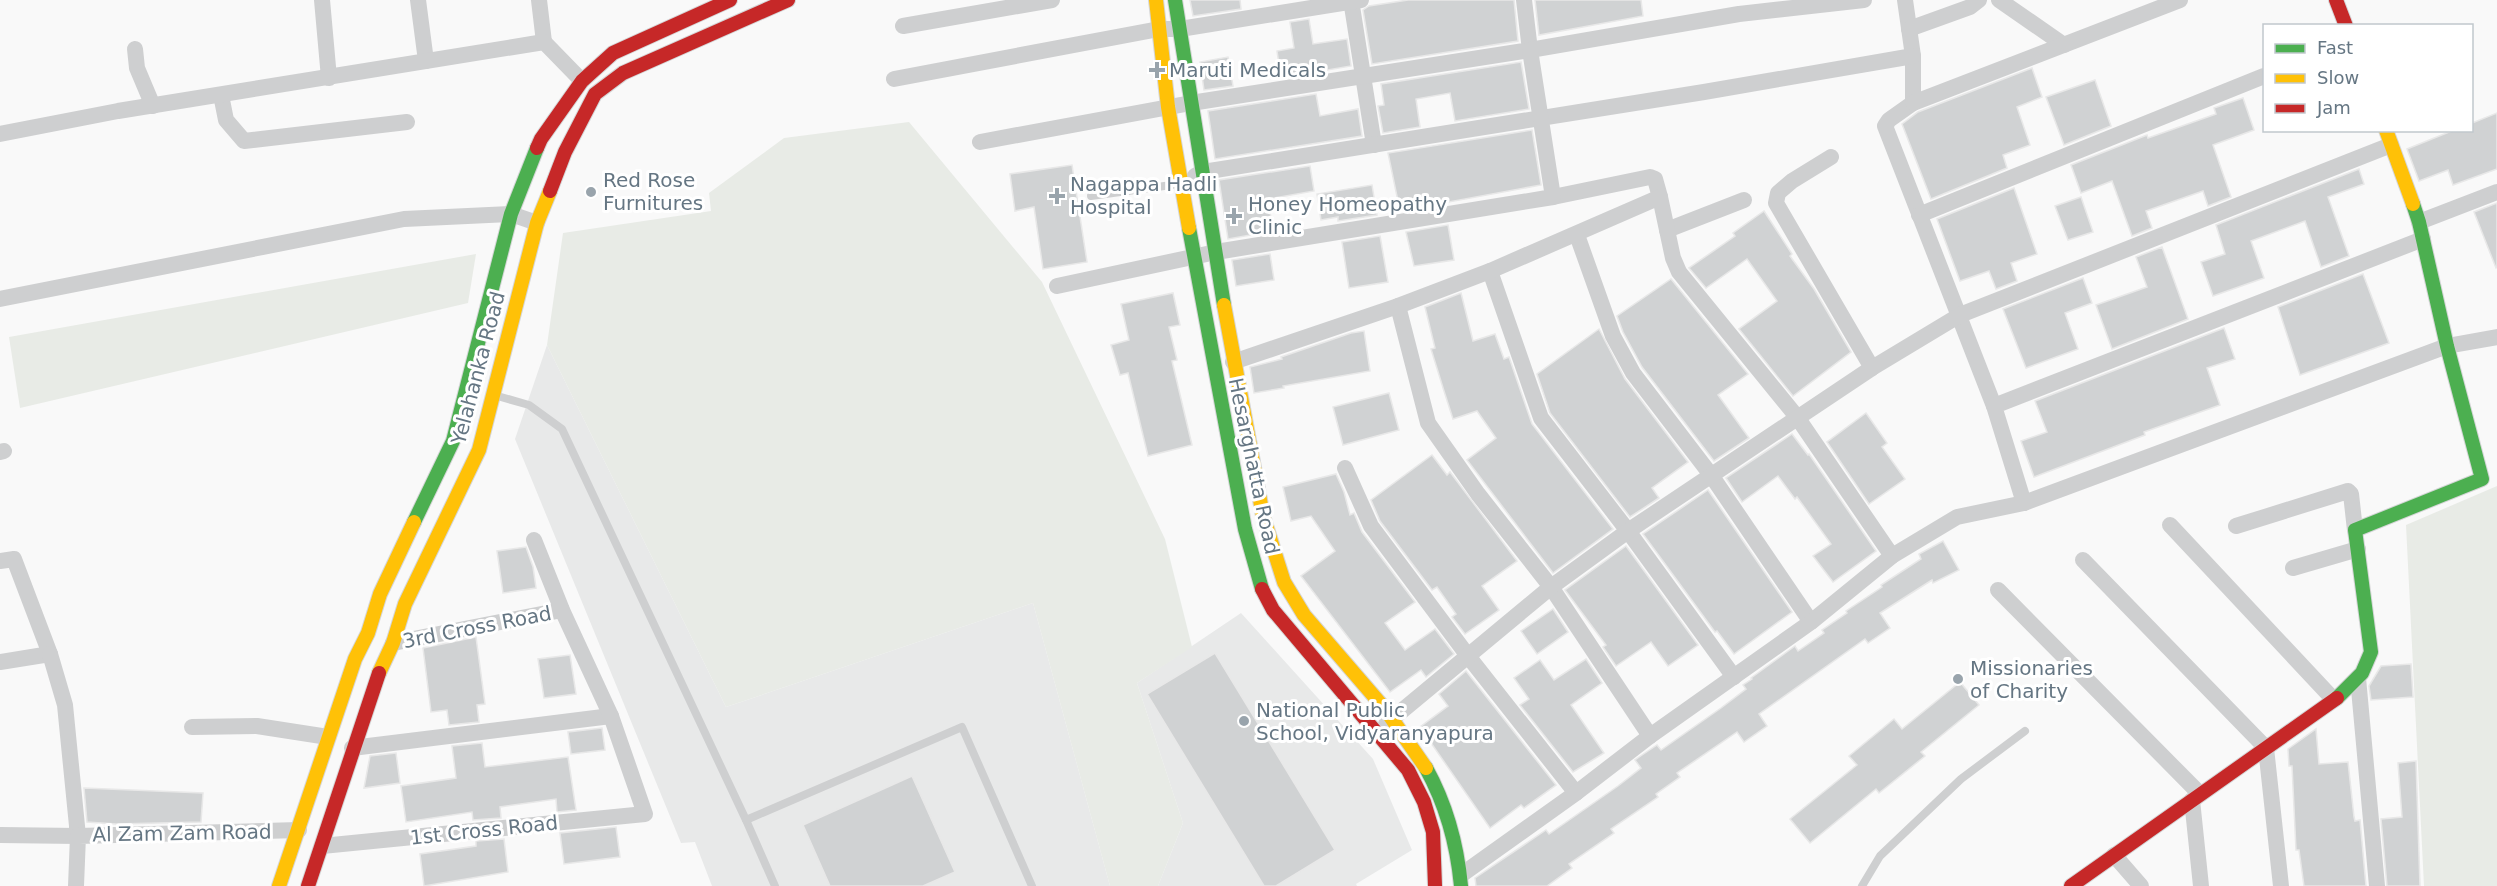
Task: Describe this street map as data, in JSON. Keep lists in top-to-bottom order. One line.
{"streets":{"main road":["Yelahanka Road","Hesarghatta Road"],"street":["3rd Cross Road","1st Cross Road","Al Zam Zam Road"]},"crossings":[["Yelahanka Road","3rd Cross Road"],["Yelahanka Road","1st Cross Road"],["Yelahanka Road","Al Zam Zam Road"]],"places":{"health":["Maruti Medicals","Nagappa Hadli Hospital","Honey Homeopathy Clinic"],"other":["Red Rose Furnitures","Missionaries of Charity","National Public School, Vidyaranyapura"]},"legend":["Fast","Slow","Jam"]}
